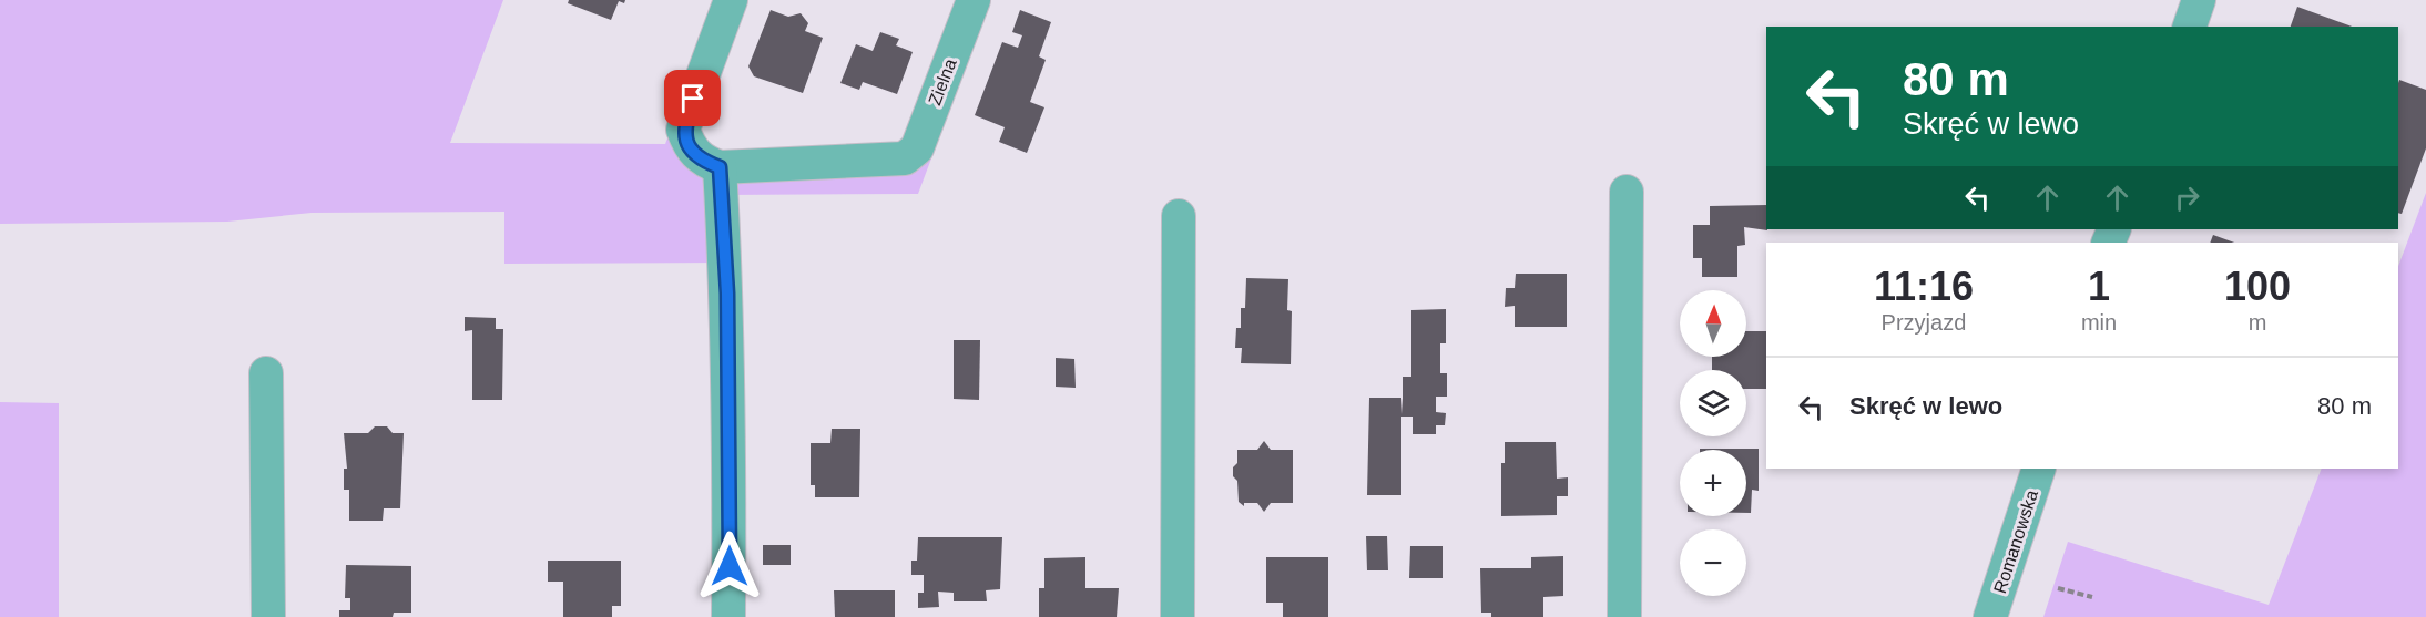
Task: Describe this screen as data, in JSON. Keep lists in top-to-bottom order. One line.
{"streets":{"street":["Zielna","Romanowska"]},"north":"top","page":{"turn":["80 m","Skręć w lewo"],"eta":["11:16","Przyjazd","1","min","100","m"],"map_buttons":["+","−"],"list":[{"name":"Skręć w lewo","value":"80 m"}]}}
